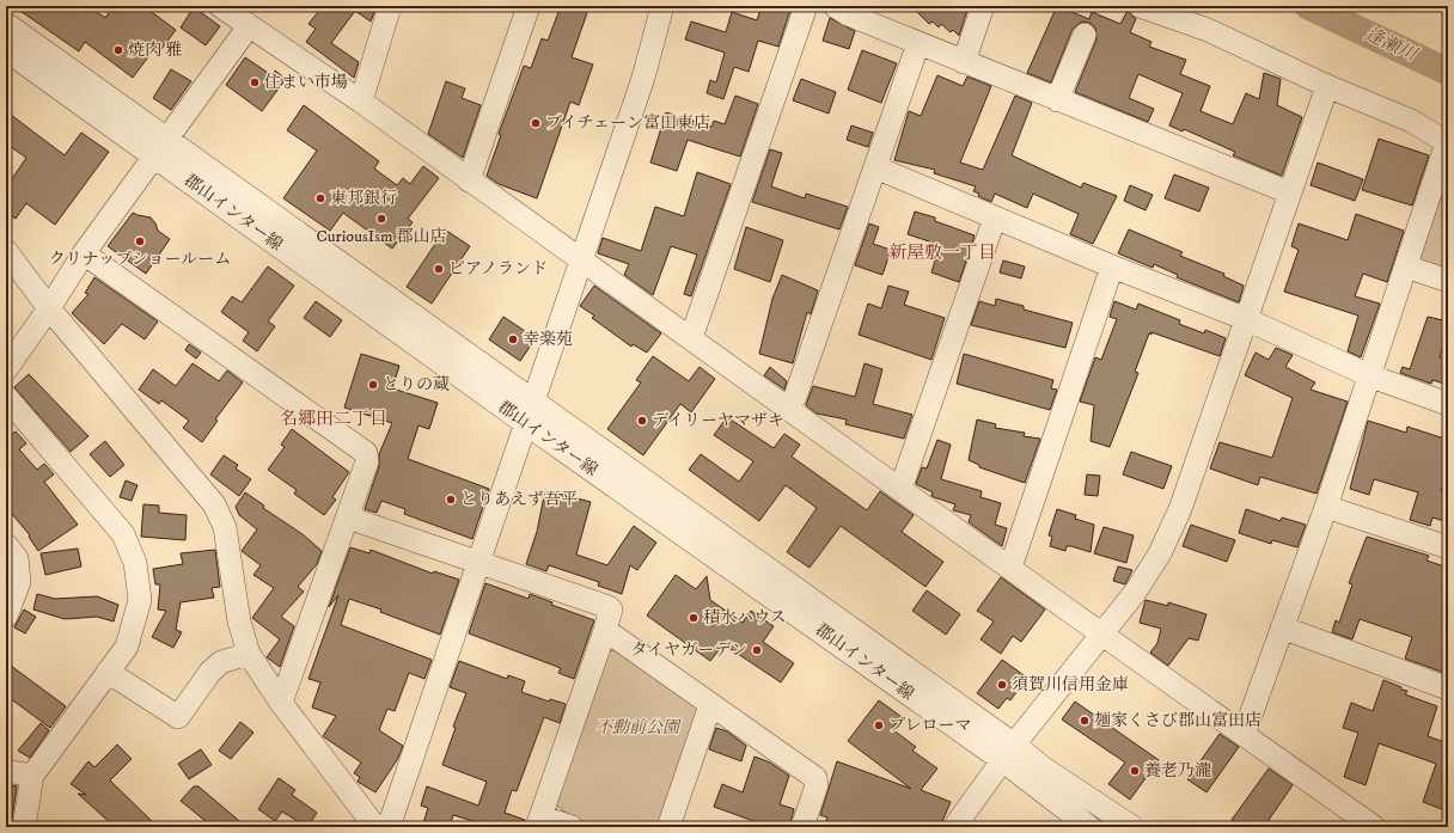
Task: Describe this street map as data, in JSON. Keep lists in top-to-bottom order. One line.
{"streets":{"street":["郡山インター線"]},"districts":["新屋敷一丁目","名郷田二丁目"],"water":["逢瀬川"],"parks":["不動前公園"],"places":["焼肉 雅","住まい市場","ブイチェーン富田東店","東邦銀行","CuriousIsm 郡山店","クリナップショールーム","ピアノランド","幸楽苑","とりの蔵","デイリーヤマザキ","とりあえず吾平","積水ハウス","タイヤガーデン","須賀川信用金庫","麺家くさび郡山富田店","プレローマ","養老乃瀧"]}
